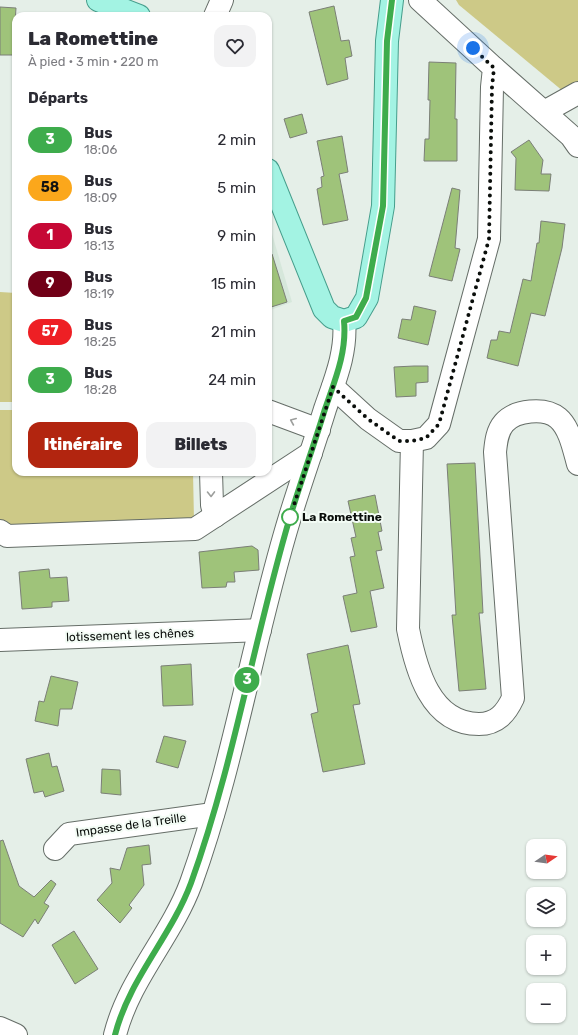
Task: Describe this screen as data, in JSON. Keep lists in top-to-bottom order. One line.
{"streets":{"street":["lotissement les chênes","Impasse de la Treille"]},"places":["La Romettine"],"lines":["bus line 3"],"north":"right","page":{"on_map":"3","heading":[["La Romettine","À pied · 3 min · 220 m"],"Départs"],"list":[{"mark":"3","name":"Bus","note":"18:06","value":"2 min"},{"mark":"58","name":"Bus","note":"18:09","value":"5 min"},{"mark":"1","name":"Bus","note":"18:13","value":"9 min"},{"mark":"9","name":"Bus","note":"18:19","value":"15 min"},{"mark":"57","name":"Bus","note":"18:25","value":"21 min"},{"mark":"3","name":"Bus","note":"18:28","value":"24 min"}],"buttons":["Itinéraire","Billets"],"map_buttons":["+","−"]}}
